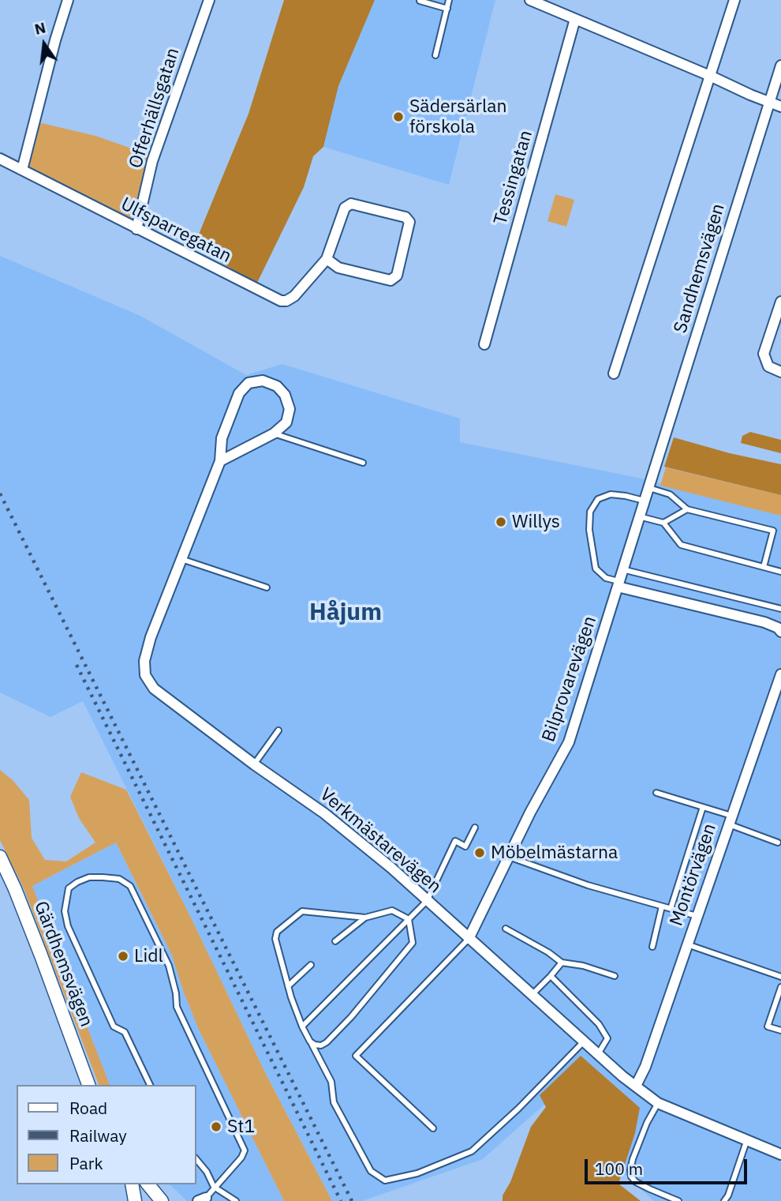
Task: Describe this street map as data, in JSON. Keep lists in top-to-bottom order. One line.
{"streets":{"main road":["Gärdhemsvägen"],"street":["Offerhällsgatan","Tessingatan","Ulfsparregatan","Sandhemsvägen","Bilprovarevägen","Verkmästarevägen","Montörvägen"]},"crossings":[["Offerhällsgatan","Ulfsparregatan"],["Sandhemsvägen","Bilprovarevägen"],["Bilprovarevägen","Verkmästarevägen"],["Verkmästarevägen","Montörvägen"]],"districts":["Håjum"],"places":["Sädersärlan förskola","Willys","Möbelmästarna","Lidl","St1"],"legend":["Road","Railway","Park"],"scale_bar":"100 m","north":"top"}
